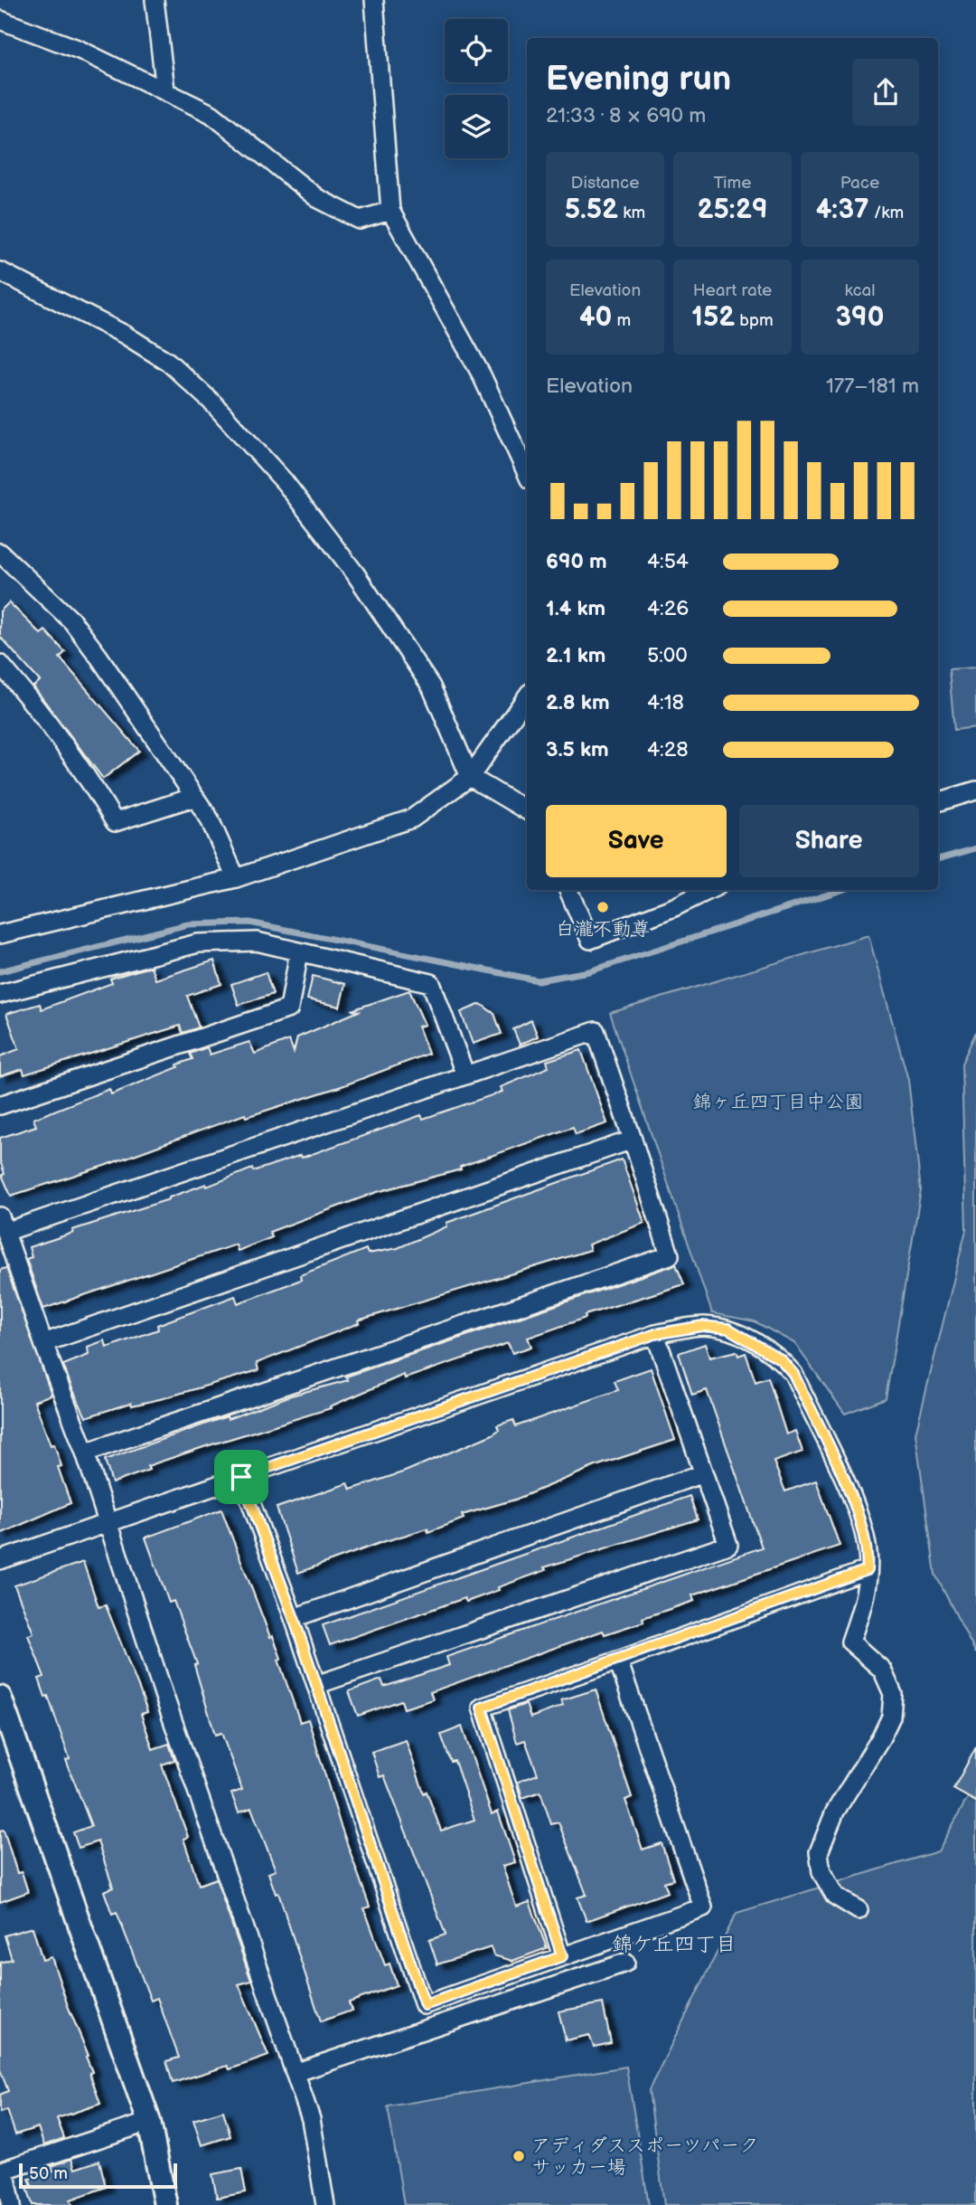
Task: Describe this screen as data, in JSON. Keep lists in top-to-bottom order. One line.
{"districts":["錦ケ丘四丁目"],"parks":["錦ヶ丘四丁目中公園"],"places":["白瀧不動尊","アディダススポーツパーク サッカー場"],"scale_bar":"50 m","page":{"heading":["Evening run","21:33 · 8 × 690 m"],"stats":[["Distance","5.52 km"],["Time","25:29"],["Pace","4:37 /km"],["Elevation","40 m"],["Heart rate","152 bpm"],["kcal","390"]],"chart":["Elevation","177–181 m"],"list":[{"name":"690 m","note":"4:54"},{"name":"1.4 km","note":"4:26"},{"name":"2.1 km","note":"5:00"},{"name":"2.8 km","note":"4:18"},{"name":"3.5 km","note":"4:28"}],"buttons":["Save","Share"],"scale":"50 m"}}
